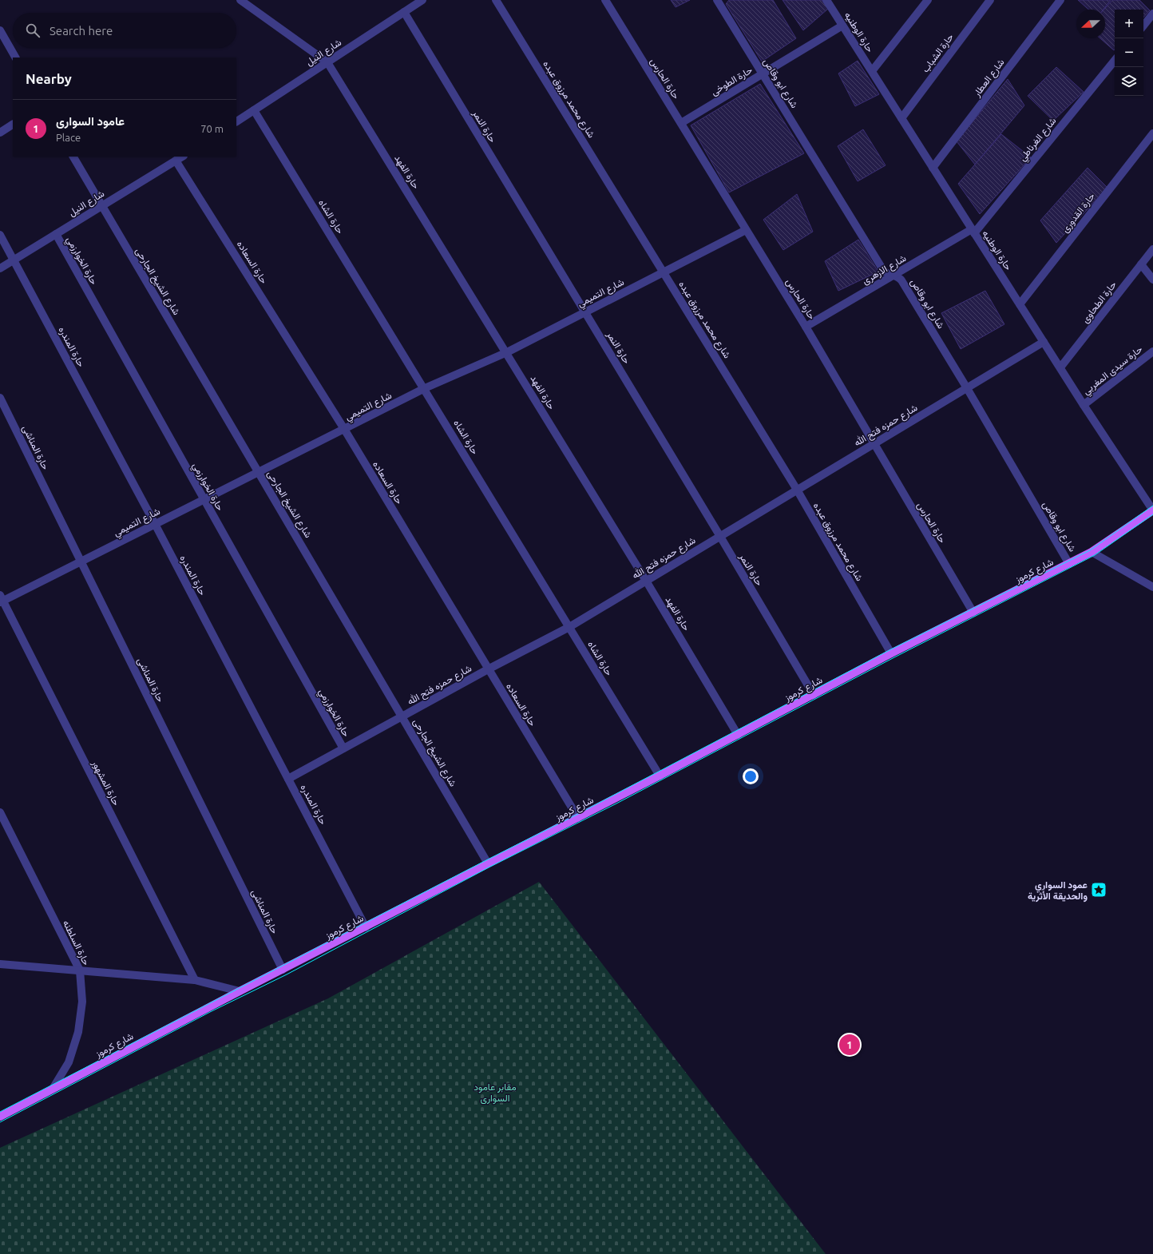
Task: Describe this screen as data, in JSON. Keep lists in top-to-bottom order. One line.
{"streets":{"main road":["شارع كرموز"],"street":["حارة الوطنيه","شارع النيل","حارة الشباب","شارع العطار","حارة الحارس","حارة الطوخى","شارع ابو وقاص","شارع محمد مرزوق عبده","حارة النمر","شارع الغرناطي","حارة الفهد","حارة القدورى","حارة الشاه","حارة الخوارزمي","حارة السعاده","شارع الازهرى","شارع الشيخ الجارحى","شارع التميمي","حارة الطحاوى","حارة المندره","حارة سيدى المغربي","شارع حمزه فتح الله","حارة المناشى","حارة المشهور","حارة السلطنه"]},"crossings":[["حارة الوطنيه","حارة الشباب"],["حارة الوطنيه","شارع العطار"],["حارة الوطنيه","حارة الطوخى"],["حارة الوطنيه","شارع الغرناطي"],["حارة الوطنيه","حارة القدورى"],["حارة الوطنيه","شارع الازهرى"],["حارة الوطنيه","حارة الطحاوى"],["حارة الوطنيه","حارة سيدى المغربي"],["حارة الوطنيه","شارع حمزه فتح الله"],["حارة الوطنيه","شارع كرموز"],["شارع النيل","حارة النمر"],["شارع النيل","حارة الفهد"],["شارع النيل","حارة الشاه"],["شارع النيل","حارة الخوارزمي"],["شارع النيل","حارة السعاده"],["شارع النيل","شارع الشيخ الجارحى"],["شارع النيل","حارة المندره"],["حارة الحارس","حارة الطوخى"],["حارة الحارس","شارع الازهرى"],["حارة الحارس","شارع التميمي"],["حارة الحارس","شارع حمزه فتح الله"],["حارة الحارس","شارع كرموز"],["حارة الطوخى","شارع ابو وقاص"],["شارع ابو وقاص","شارع الازهرى"],["شارع ابو وقاص","شارع حمزه فتح الله"],["شارع ابو وقاص","شارع كرموز"],["شارع محمد مرزوق عبده","شارع التميمي"],["شارع محمد مرزوق عبده","شارع حمزه فتح الله"],["شارع محمد مرزوق عبده","شارع كرموز"],["حارة النمر","شارع التميمي"],["حارة النمر","شارع حمزه فتح الله"],["حارة النمر","شارع كرموز"],["شارع الغرناطي","شارع الازهرى"],["حارة الفهد","شارع التميمي"],["حارة الفهد","شارع حمزه فتح الله"],["حارة الفهد","شارع كرموز"],["حارة الشاه","شارع التميمي"],["حارة الشاه","شارع حمزه فتح الله"],["حارة الشاه","شارع كرموز"],["حارة الخوارزمي","شارع التميمي"],["حارة الخوارزمي","شارع حمزه فتح الله"],["حارة السعاده","شارع التميمي"],["حارة السعاده","شارع حمزه فتح الله"],["حارة السعاده","شارع كرموز"],["شارع الشيخ الجارحى","شارع التميمي"],["شارع الشيخ الجارحى","شارع حمزه فتح الله"],["شارع الشيخ الجارحى","شارع كرموز"],["شارع التميمي","حارة المندره"],["شارع التميمي","حارة المناشى"],["شارع التميمي","حارة المشهور"],["حارة المندره","شارع حمزه فتح الله"],["حارة المندره","شارع كرموز"],["حارة المناشى","شارع كرموز"],["شارع كرموز","حارة السلطنه"]],"parks":["مقابر عامود السوارى"],"places":{"place":["عمود السواري والحديقة الأثرية"]},"north":"left","page":{"map_buttons":["+","−"],"search":"Search here","heading":"Nearby","list":[{"mark":"1","name":"عامود السوارى","note":"Place","value":"70 m"}],"pins":"1"}}
